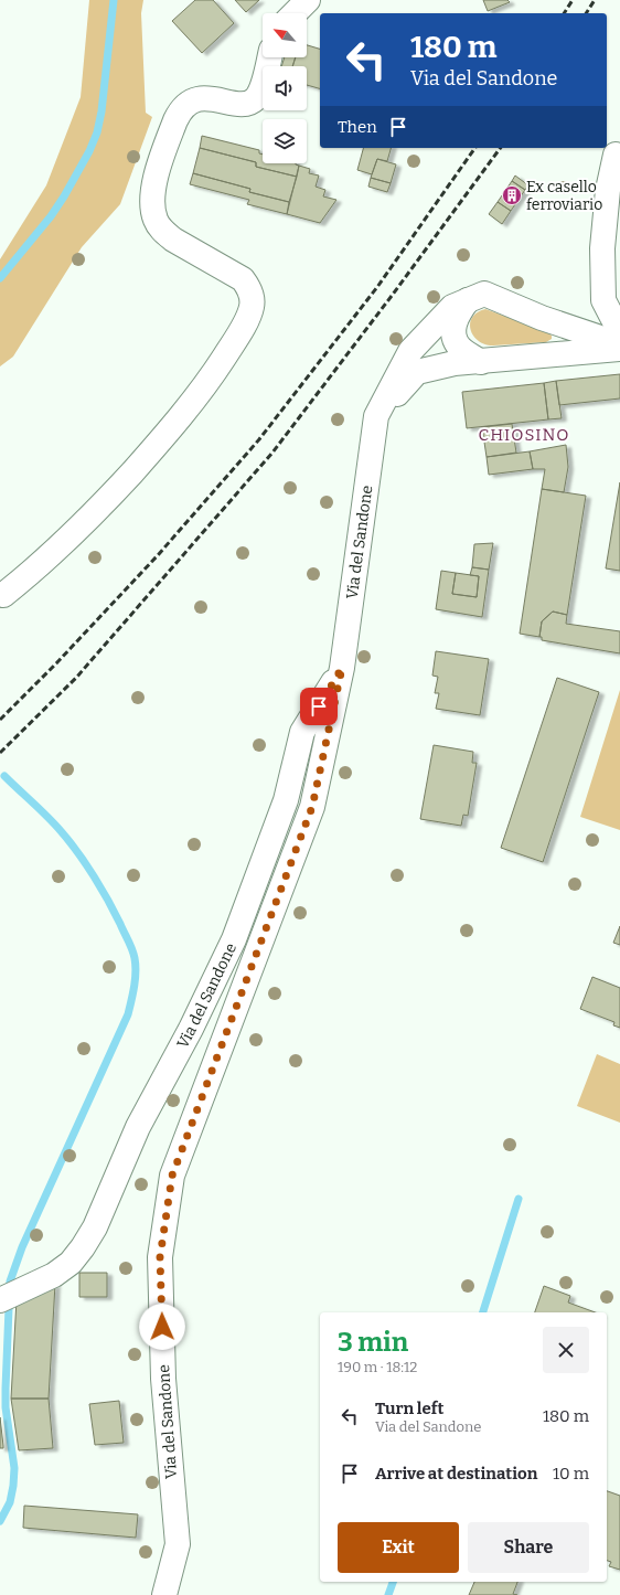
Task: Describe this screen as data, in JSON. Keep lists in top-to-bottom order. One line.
{"streets":{"street":["Via del Sandone"]},"districts":["CHIOSINO"],"places":{"building":["Ex casello ferroviario"]},"north":"top left","page":{"turn":["180 m","Via del Sandone"],"then":"Then","heading":["3 min","190 m · 18:12"],"list":[{"name":"Turn left","note":"Via del Sandone","value":"180 m"},{"name":"Arrive at destination","value":"10 m"}],"buttons":["Exit","Share"]}}
